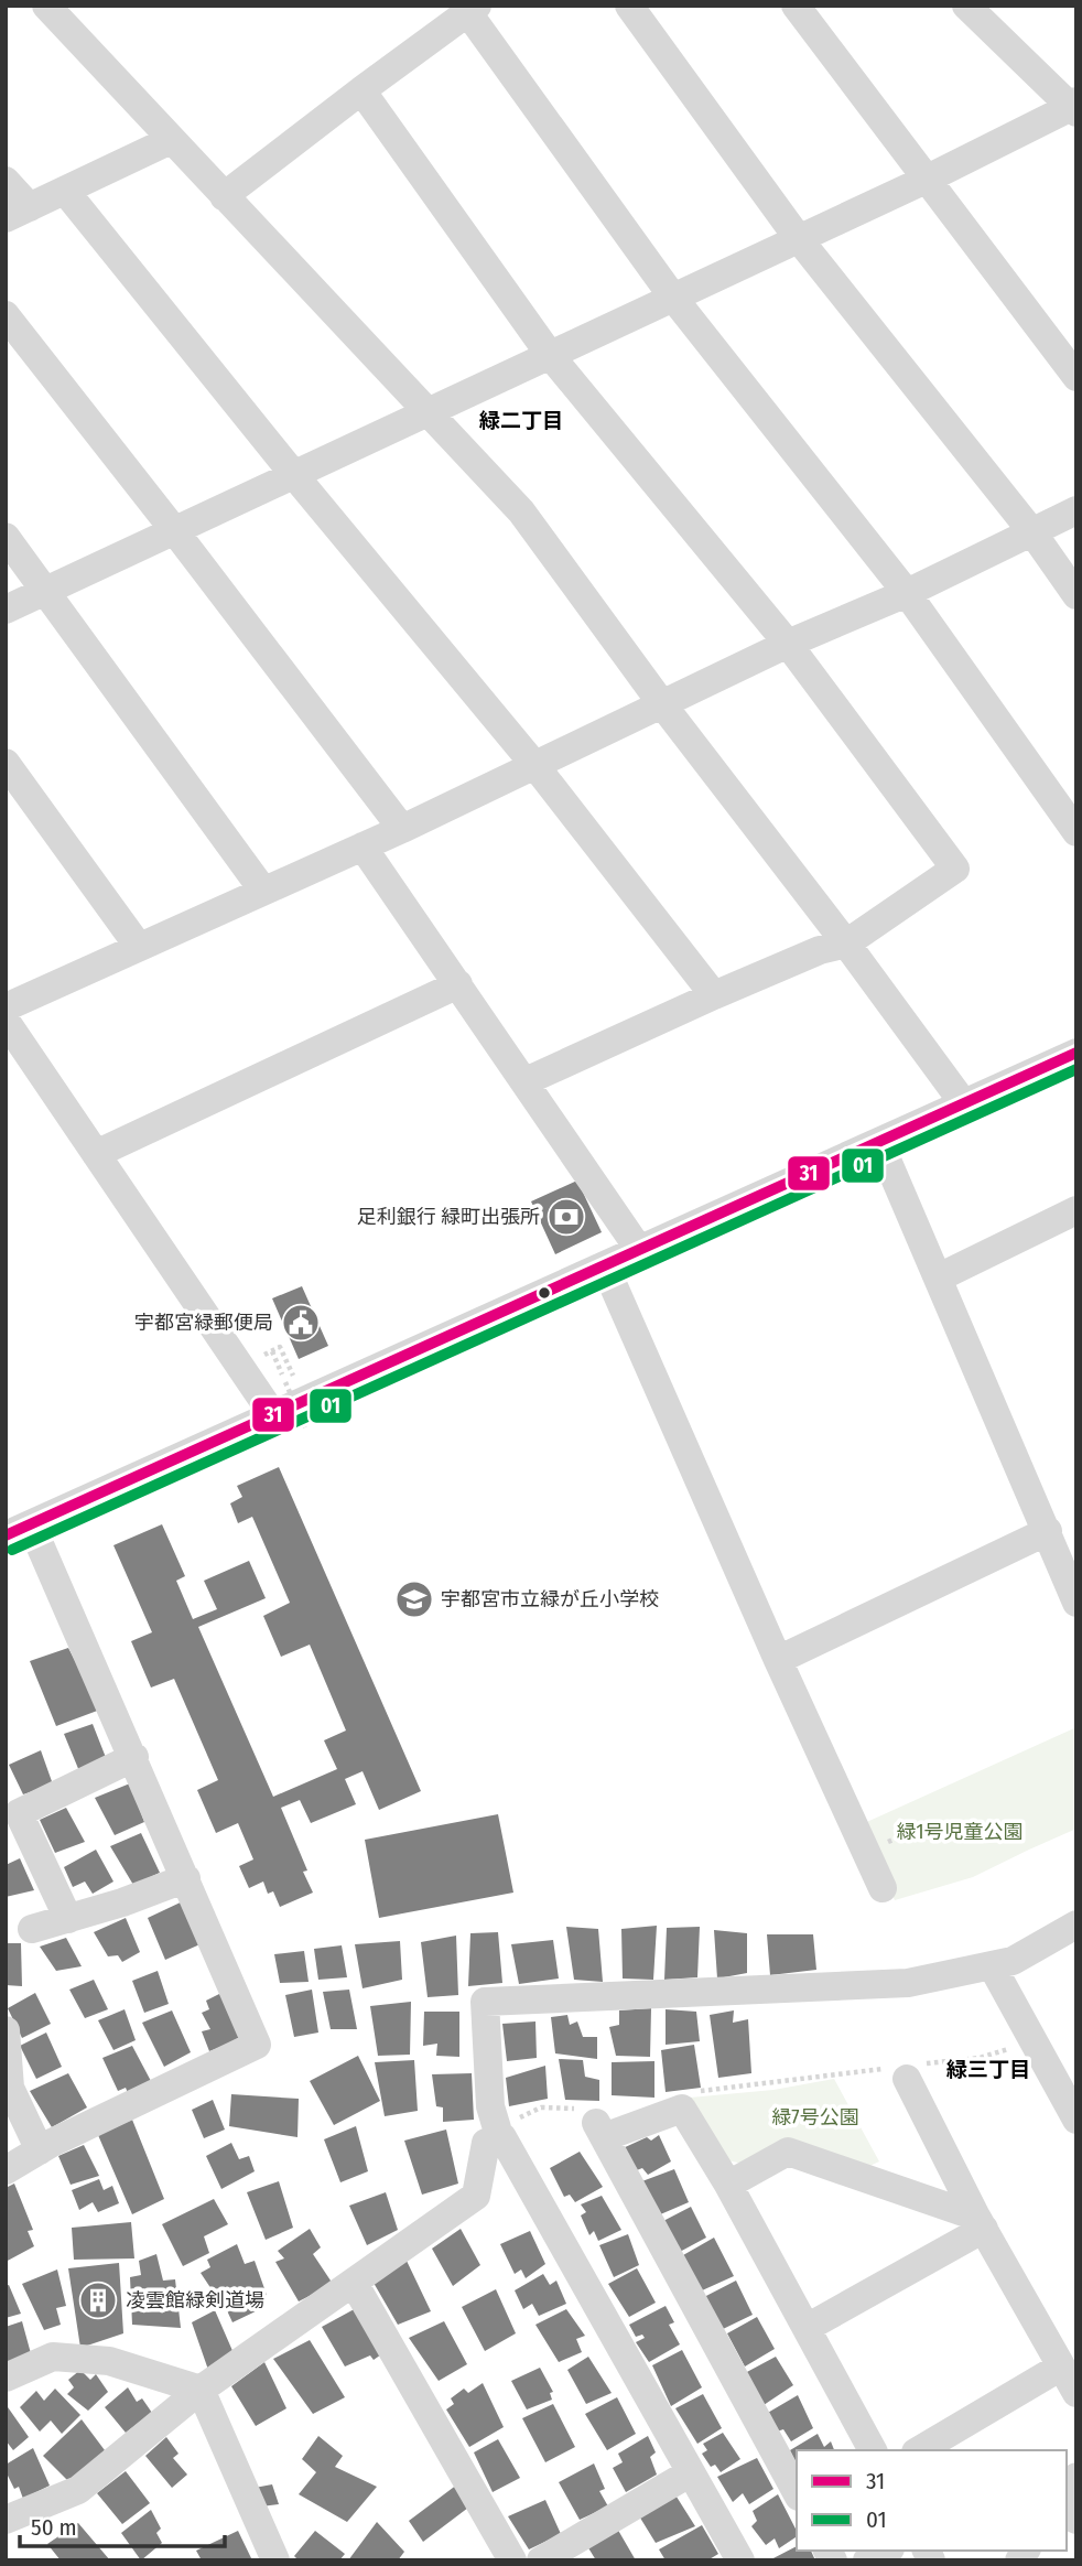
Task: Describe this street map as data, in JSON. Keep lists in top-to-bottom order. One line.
{"districts":["緑二丁目","緑三丁目"],"parks":["緑1号児童公園","緑7号公園"],"places":{"bank":["足利銀行 緑町出張所"],"public building":["宇都宮緑郵便局"],"school or university":["宇都宮市立緑が丘小学校"],"building":["凌雲館緑剣道場"]},"lines":["transit line 31","transit line 01"],"legend":["31","01"],"scale_bar":"50 m"}
